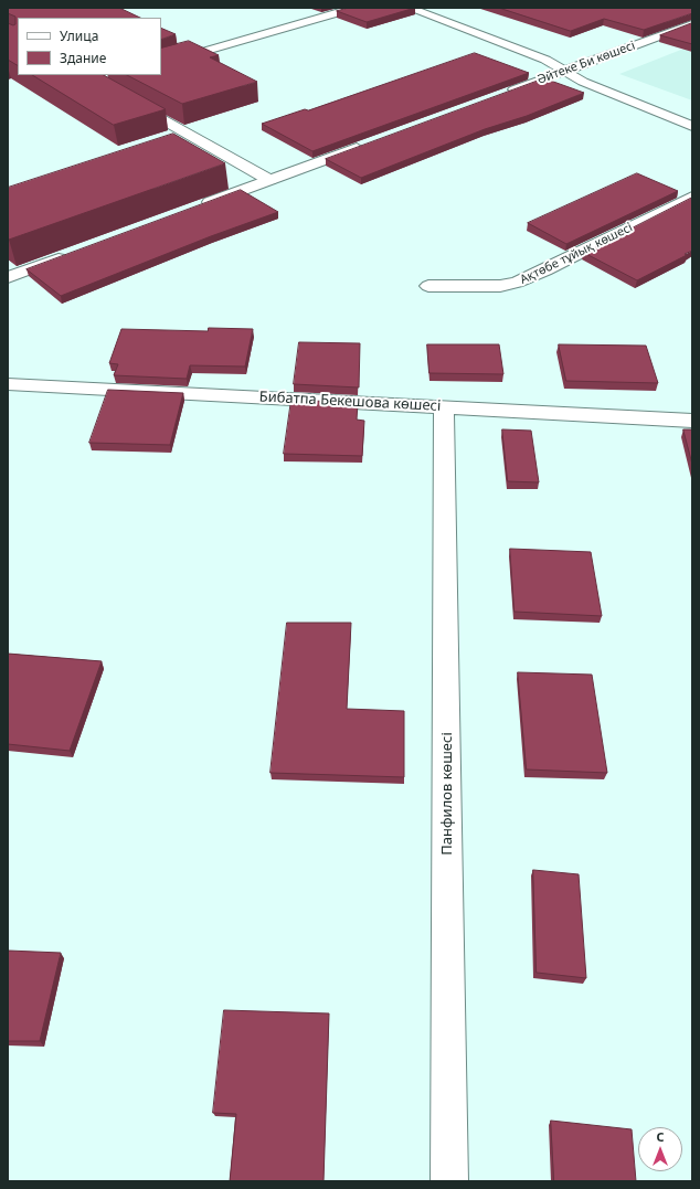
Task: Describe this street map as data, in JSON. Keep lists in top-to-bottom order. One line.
{"streets":{"street":["Әйтеке Би көшесі","Ақтөбе тұйық көшесі","Бибатпа Бекешова көшесі","Панфилов көшесі"]},"crossings":[["Бибатпа Бекешова көшесі","Панфилов көшесі"]],"legend":["Улица","Здание"],"north":"top"}
